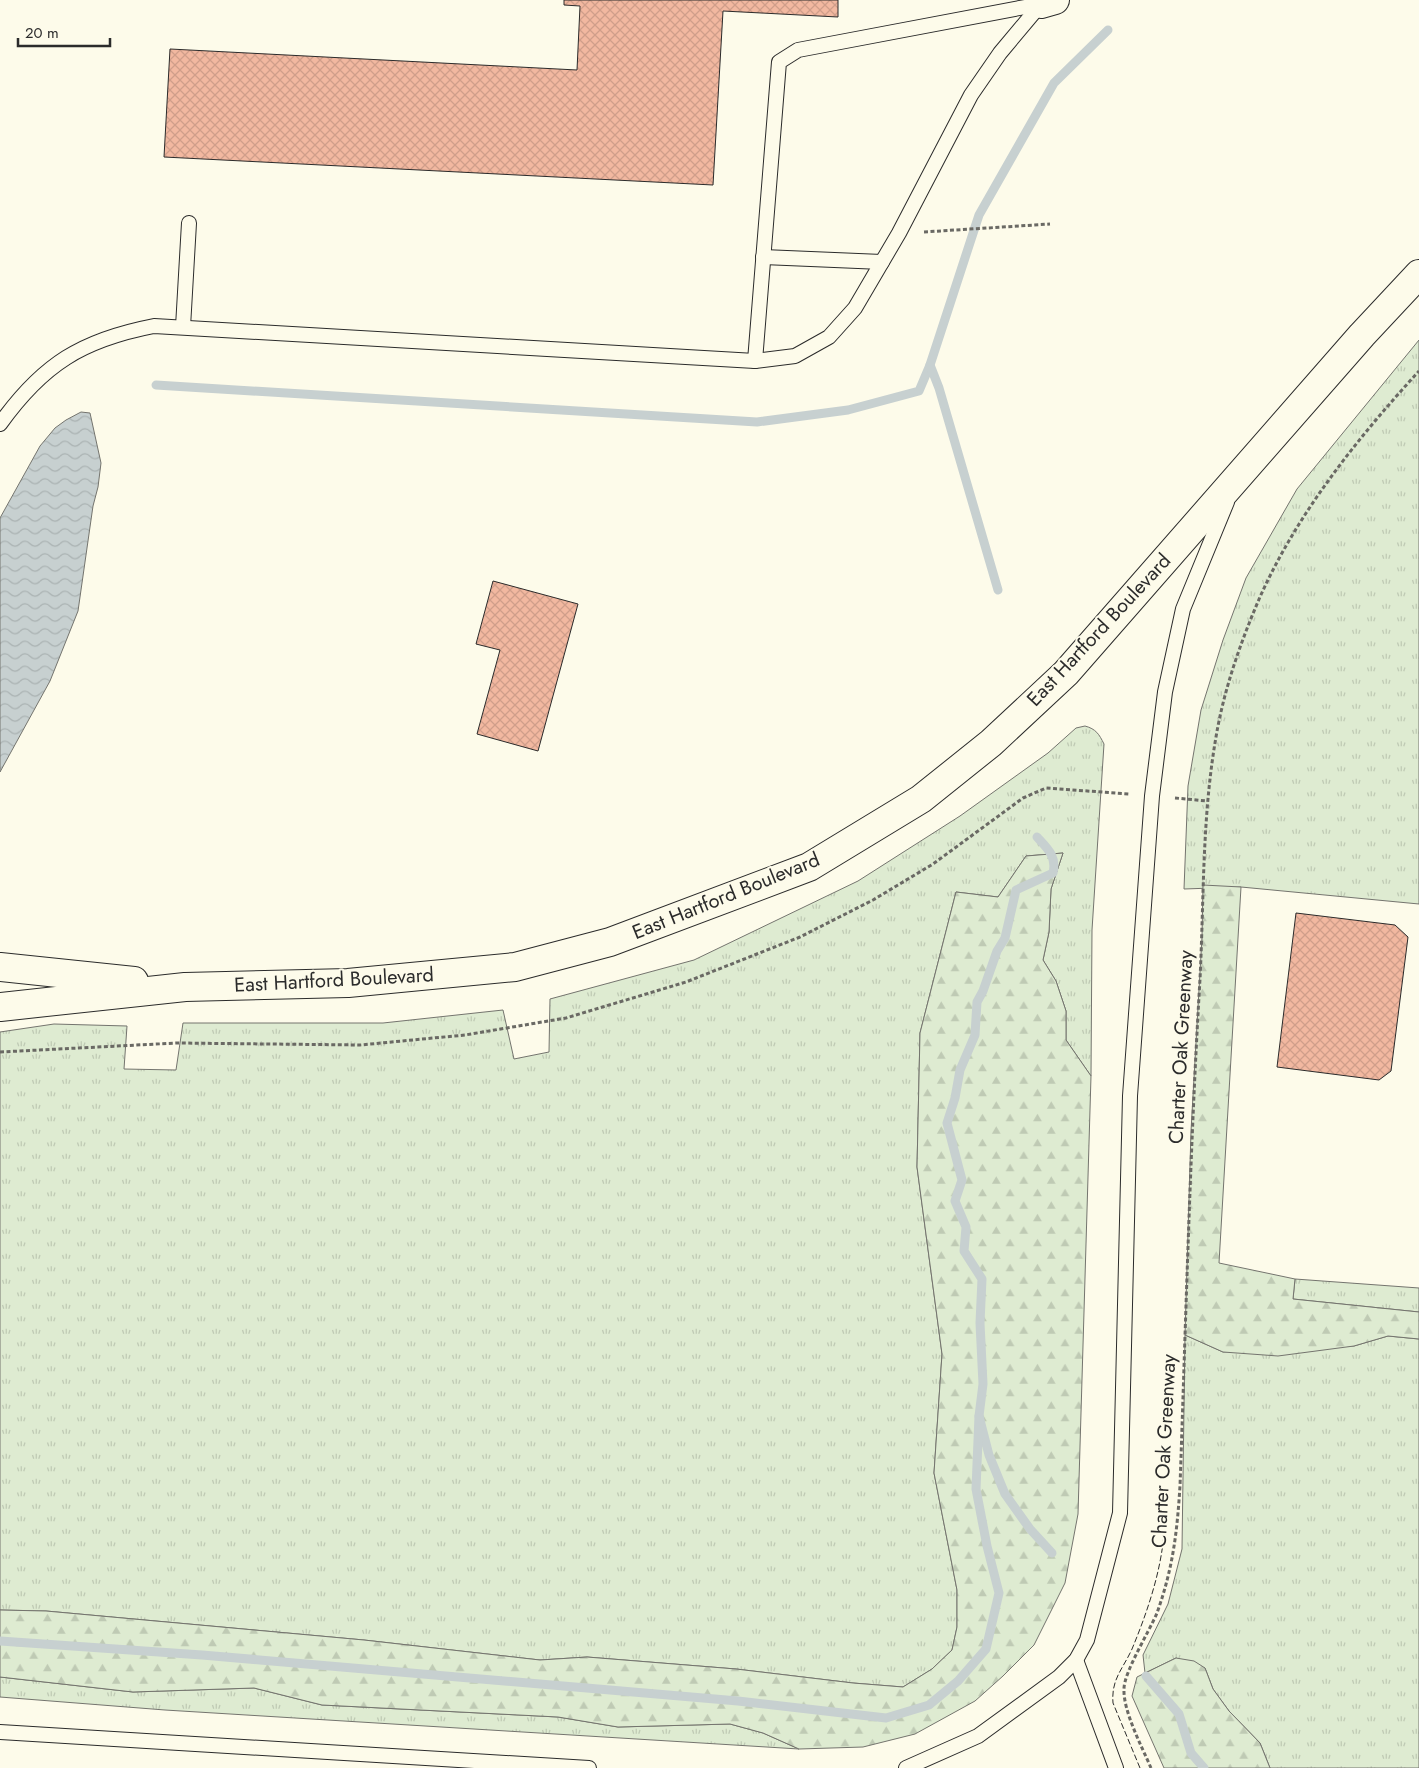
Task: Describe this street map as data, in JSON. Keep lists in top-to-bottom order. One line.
{"streets":{"street":["East Hartford Boulevard"],"path":["Charter Oak Greenway"]},"scale_bar":"20 m"}
